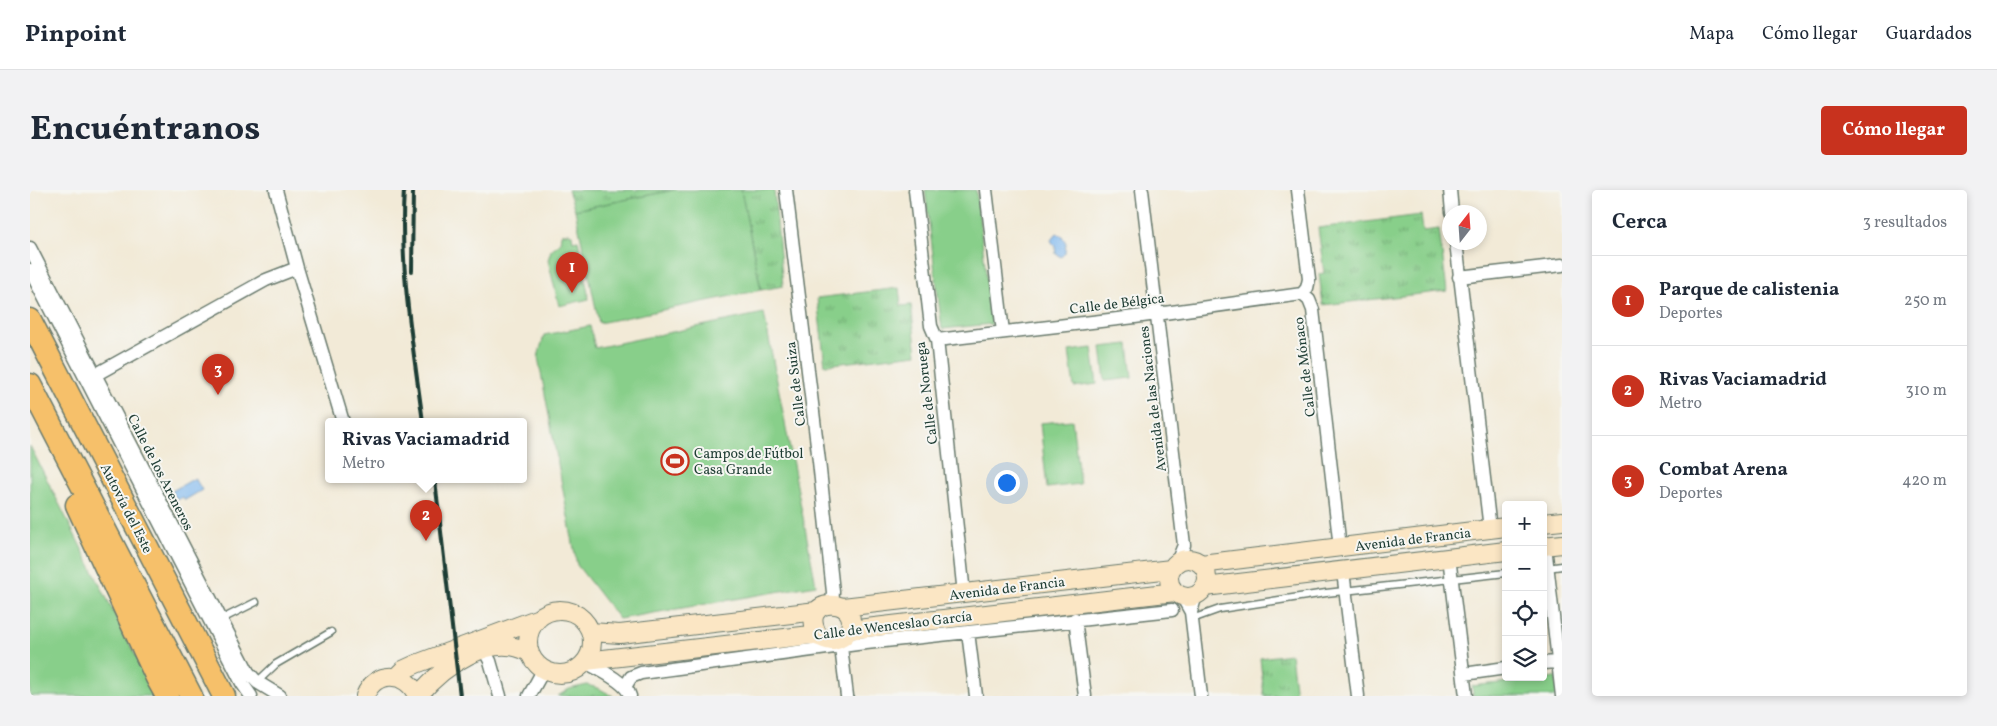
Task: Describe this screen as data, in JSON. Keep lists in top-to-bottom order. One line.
{"streets":{"highway":["Autovía del Este"],"street":["Calle de Bélgica","Calle de Mónaco","Calle de Suiza","Calle de Noruega","Avenida de las Naciones","Calle de los Areneros","Avenida de Francia","Calle de Wenceslao García"]},"crossings":[["Calle de Bélgica","Calle de Mónaco"],["Calle de Bélgica","Calle de Noruega"],["Calle de Bélgica","Avenida de las Naciones"],["Calle de Mónaco","Avenida de Francia"],["Calle de Suiza","Avenida de Francia"],["Calle de Noruega","Avenida de Francia"],["Avenida de las Naciones","Avenida de Francia"],["Avenida de Francia","Calle de Wenceslao García"]],"places":{"sports":["Campos de Fútbol Casa Grande"]},"north":"top","page":{"header":"Pinpoint","nav":["Mapa","Cómo llegar","Guardados"],"title":"Encuéntranos","buttons":"Cómo llegar","heading":["Cerca","3 resultados"],"pins":["1","3","2"],"list":[{"mark":"1","name":"Parque de calistenia","note":"Deportes","value":"250 m"},{"mark":"2","name":"Rivas Vaciamadrid","note":"Metro","value":"310 m"},{"mark":"3","name":"Combat Arena","note":"Deportes","value":"420 m"}],"popup":["Rivas Vaciamadrid","Metro"],"map_buttons":["+","−"]}}
